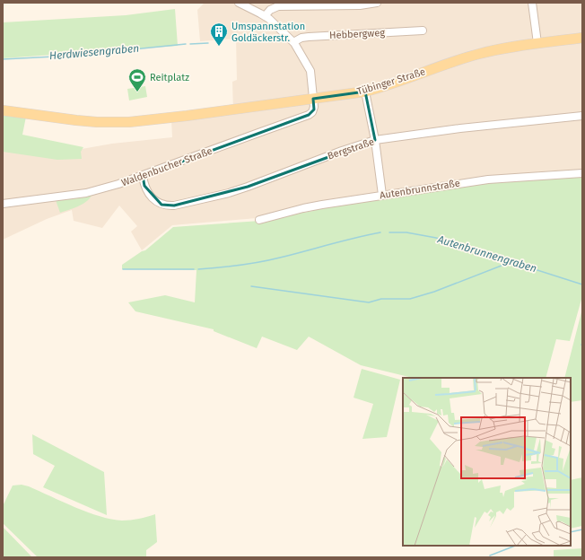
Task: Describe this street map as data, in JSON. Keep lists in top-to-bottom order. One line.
{"streets":{"main road":["Tübinger Straße"],"street":["Hebbergweg","Bergstraße","Waldenbucher Straße","Autenbrunnstraße"]},"crossings":[["Tübinger Straße","Waldenbucher Straße"],["Bergstraße","Waldenbucher Straße"]],"water":["Herdwiesengraben","Autenbrunnengraben"],"places":{"building":["Umspannstation Goldäckerstr."],"sports":["Reitplatz"]}}
